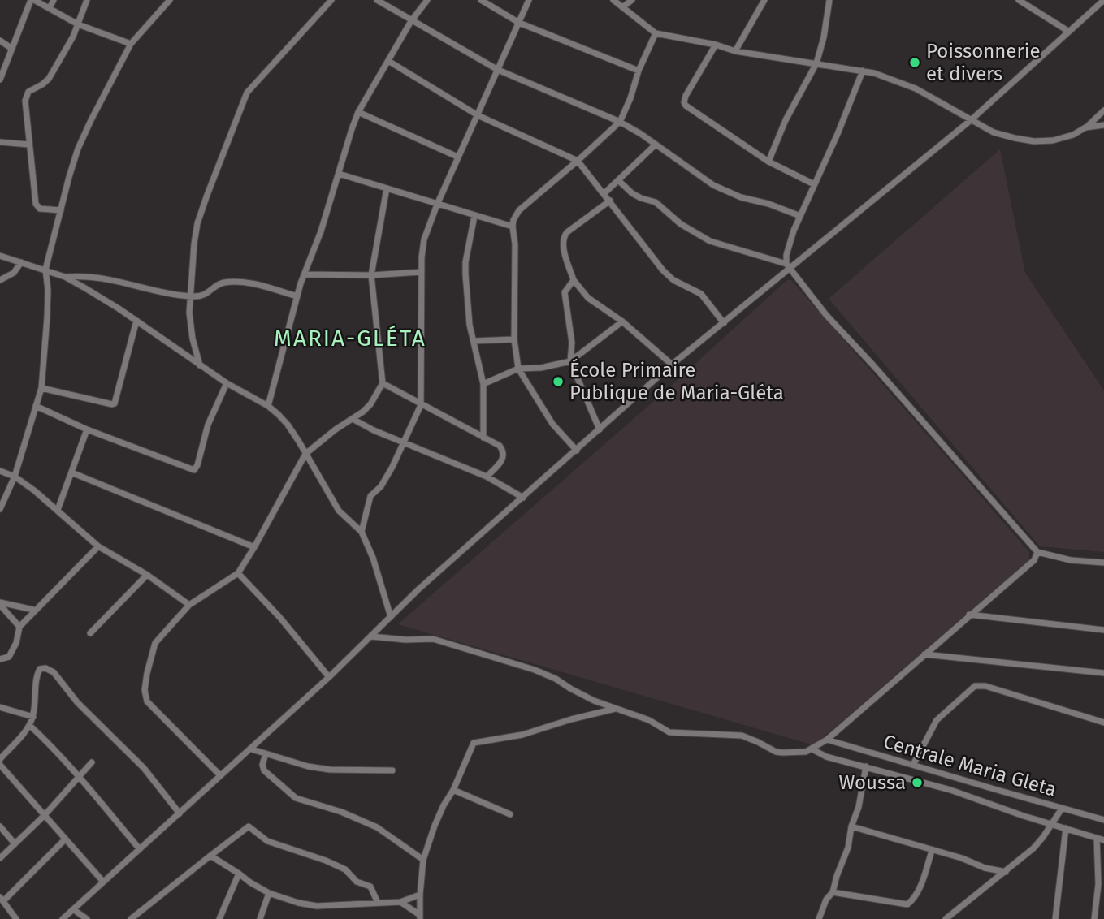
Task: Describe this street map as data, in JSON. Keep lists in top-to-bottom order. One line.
{"streets":{"street":["Centrale Maria Gleta"]},"districts":["MARIA-GLÉTA"],"places":["Poissonnerie et divers","École Primaire Publique de Maria-Gléta","Woussa"]}
